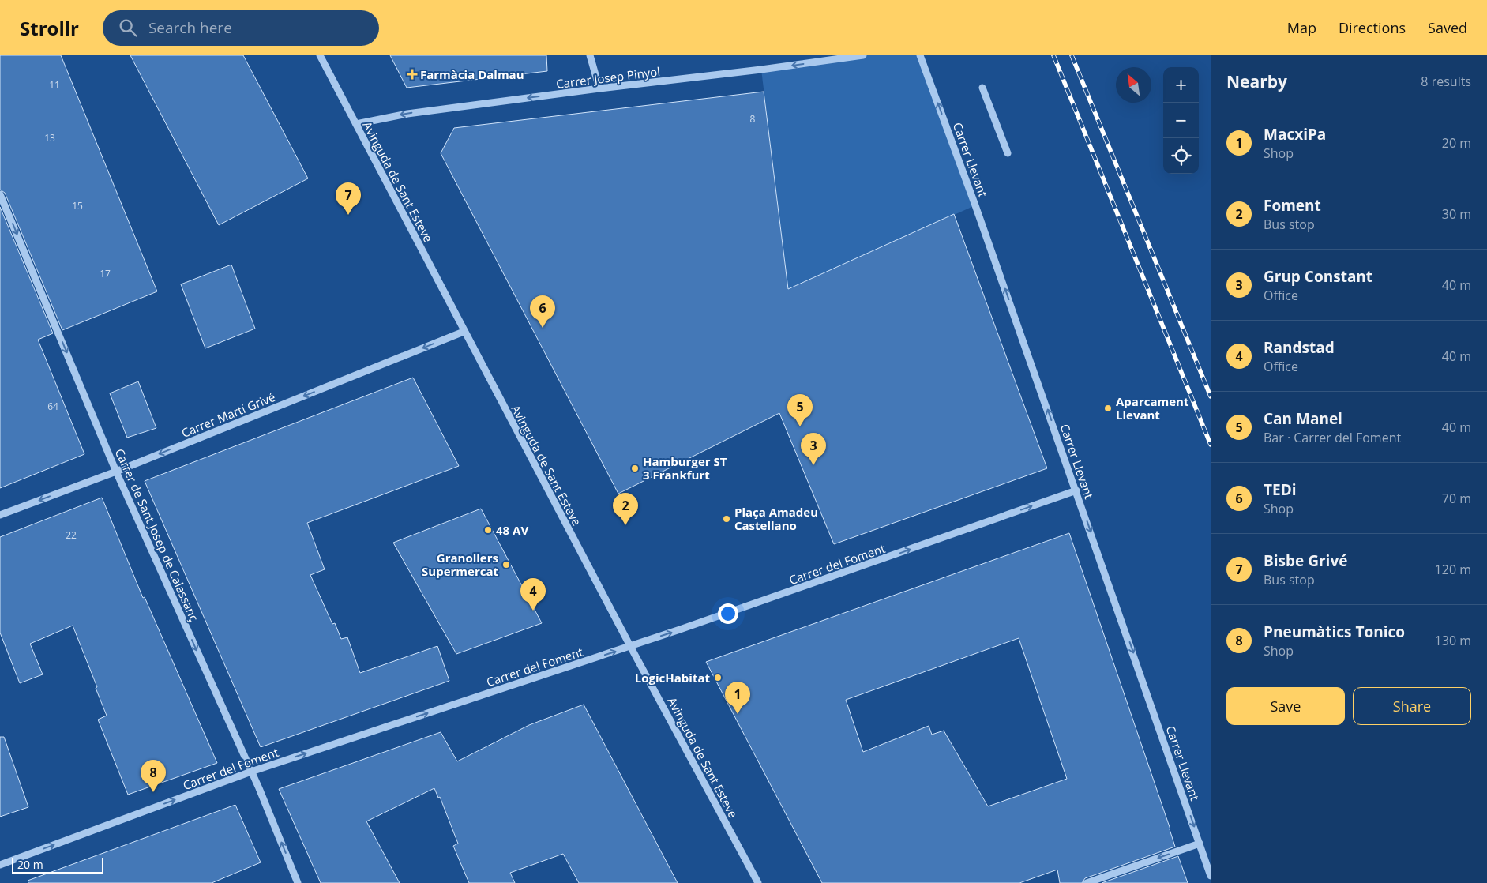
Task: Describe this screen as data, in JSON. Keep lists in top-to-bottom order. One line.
{"streets":{"street":["Carrer Josep Pinyol","Carrer Llevant","Avinguda de Sant Esteve","Carrer Martí Grivé","Carrer de Sant Josep de Calassanç","Carrer del Foment"]},"crossings":[["Carrer Josep Pinyol","Avinguda de Sant Esteve"],["Carrer Llevant","Carrer del Foment"],["Avinguda de Sant Esteve","Carrer Martí Grivé"],["Avinguda de Sant Esteve","Carrer del Foment"],["Carrer Martí Grivé","Carrer de Sant Josep de Calassanç"],["Carrer de Sant Josep de Calassanç","Carrer del Foment"]],"one_way":["Carrer Josep Pinyol","Carrer Martí Grivé","Carrer del Foment"],"places":{"health":["Farmàcia Dalmau"],"other":["Aparcament Llevant","Hamburger ST 3 Frankfurt","Plaça Amadeu Castellano","48 AV","Granollers Supermercat","LogicHabitat"]},"house_numbers":["11","8","13","15","17","64","22"],"scale_bar":"20 m","north":"top left","page":{"header":"Strollr","search":"Search here","nav":["Map","Directions","Saved"],"heading":["Nearby","8 results"],"map_buttons":["+","−"],"list":[{"mark":"1","name":"MacxiPa","note":"Shop","value":"20 m"},{"mark":"2","name":"Foment","note":"Bus stop","value":"30 m"},{"mark":"3","name":"Grup Constant","note":"Office","value":"40 m"},{"mark":"4","name":"Randstad","note":"Office","value":"40 m"},{"mark":"5","name":"Can Manel","note":"Bar · Carrer del Foment","value":"40 m"},{"mark":"6","name":"TEDi","note":"Shop","value":"70 m"},{"mark":"7","name":"Bisbe Grivé","note":"Bus stop","value":"120 m"},{"mark":"8","name":"Pneumàtics Tonico","note":"Shop","value":"130 m"}],"pins":["7","6","5","3","2","4","1","8"],"buttons":["Save","Share"],"scale":"20 m"}}
